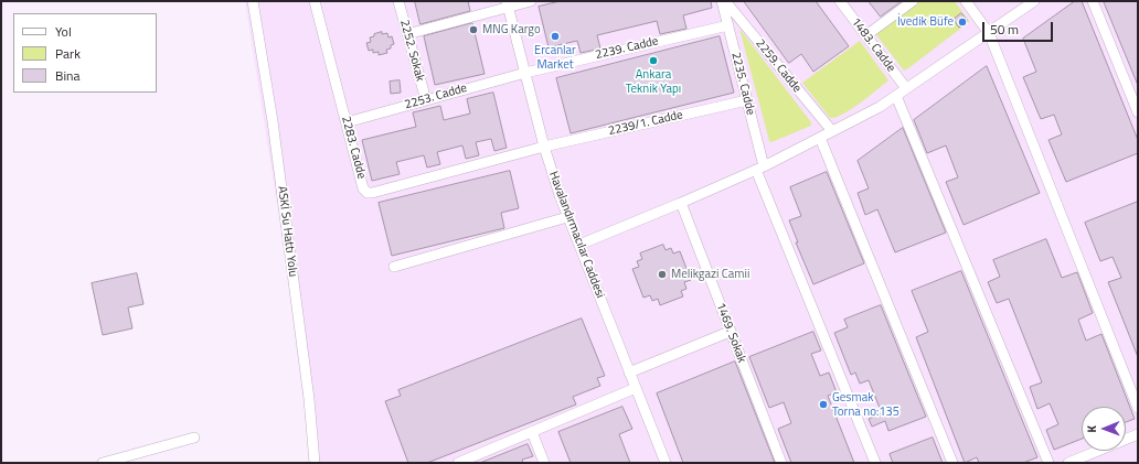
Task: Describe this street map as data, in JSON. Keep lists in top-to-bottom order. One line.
{"streets":{"street":["1483. Cadde","2239. Cadde","2252. Sokak","2259. Cadde","2235. Cadde","2253. Cadde","2239/1. Cadde","2283. Cadde","ASKİ Su Hattı Yolu","Havalandırmacılar Caddesi","1469. Sokak"]},"crossings":[["2239. Cadde","2235. Cadde"],["2239. Cadde","2253. Cadde"],["2239. Cadde","Havalandırmacılar Caddesi"],["2252. Sokak","2253. Cadde"],["2259. Cadde","2235. Cadde"],["2235. Cadde","2239/1. Cadde"],["2253. Cadde","2283. Cadde"],["2253. Cadde","Havalandırmacılar Caddesi"],["2239/1. Cadde","2283. Cadde"],["2239/1. Cadde","Havalandırmacılar Caddesi"],["2283. Cadde","Havalandırmacılar Caddesi"]],"places":["İvedik Büfe","MNG Kargo","Ercanlar Market","Ankara Teknik Yapı","Melikgazi Camii","Gesmak Torna no:135"],"legend":["Yol","Park","Bina"],"scale_bar":"50 m","north":"left"}
